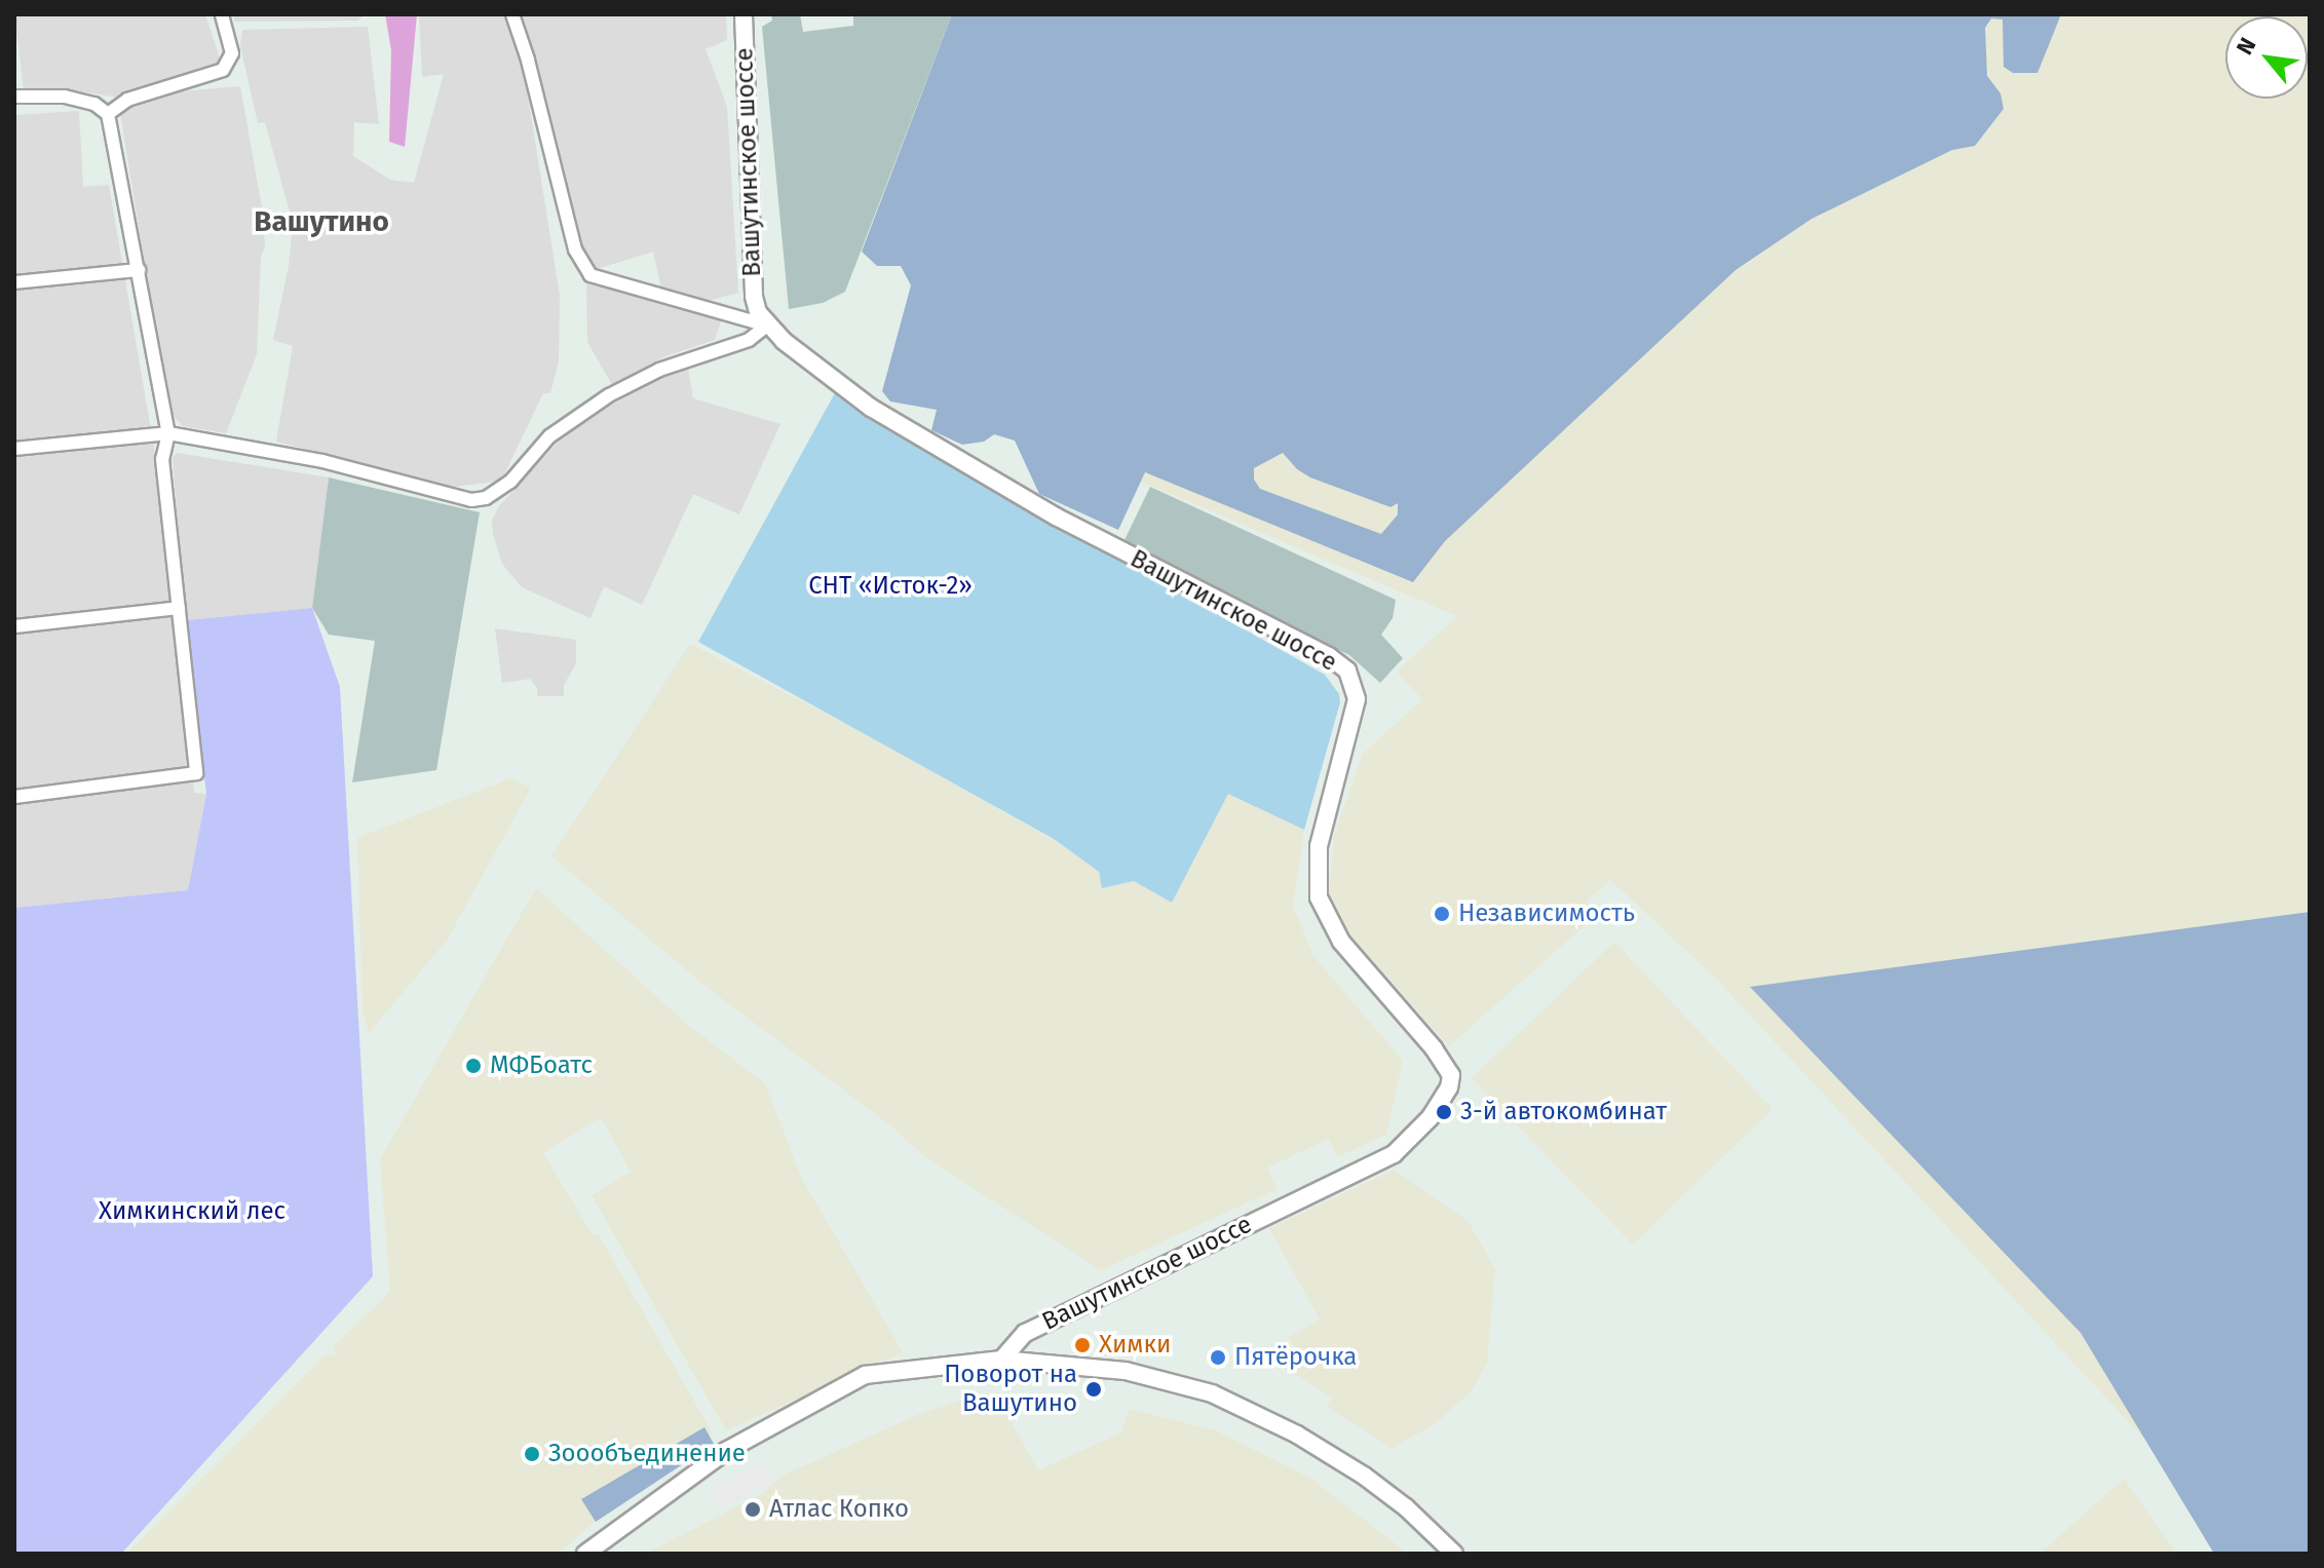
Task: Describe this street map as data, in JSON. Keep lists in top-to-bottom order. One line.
{"streets":{"street":["Вашутинское шоссе"]},"districts":["Вашутино"],"parks":["СНТ «Исток-2»","Химкинский лес"],"places":["Независимость","МФБоатс","3-й автокомбинат","Химки","Пятёрочка","Поворот на Вашутино","Зоообъединение","Атлас Копко"],"north":"top left"}
